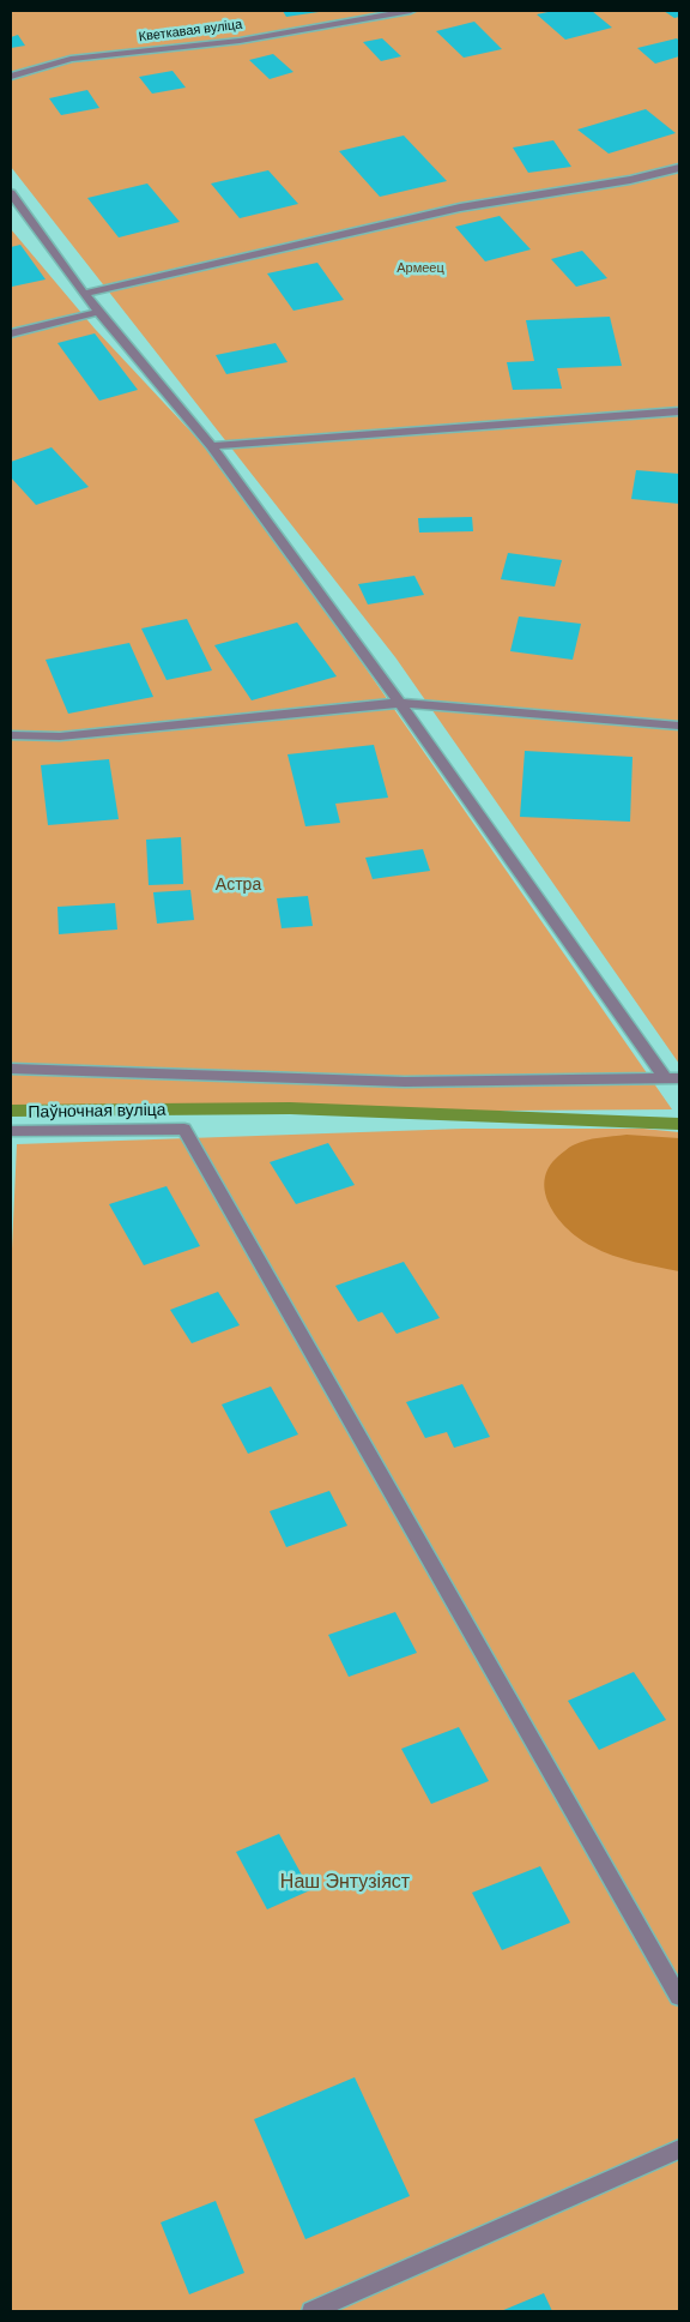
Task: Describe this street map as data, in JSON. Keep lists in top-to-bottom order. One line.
{"streets":{"lane":["Кветкавая вуліца","Паўночная вуліца"]},"parks":["Армеец","Астра","Наш Энтузіяст"]}
